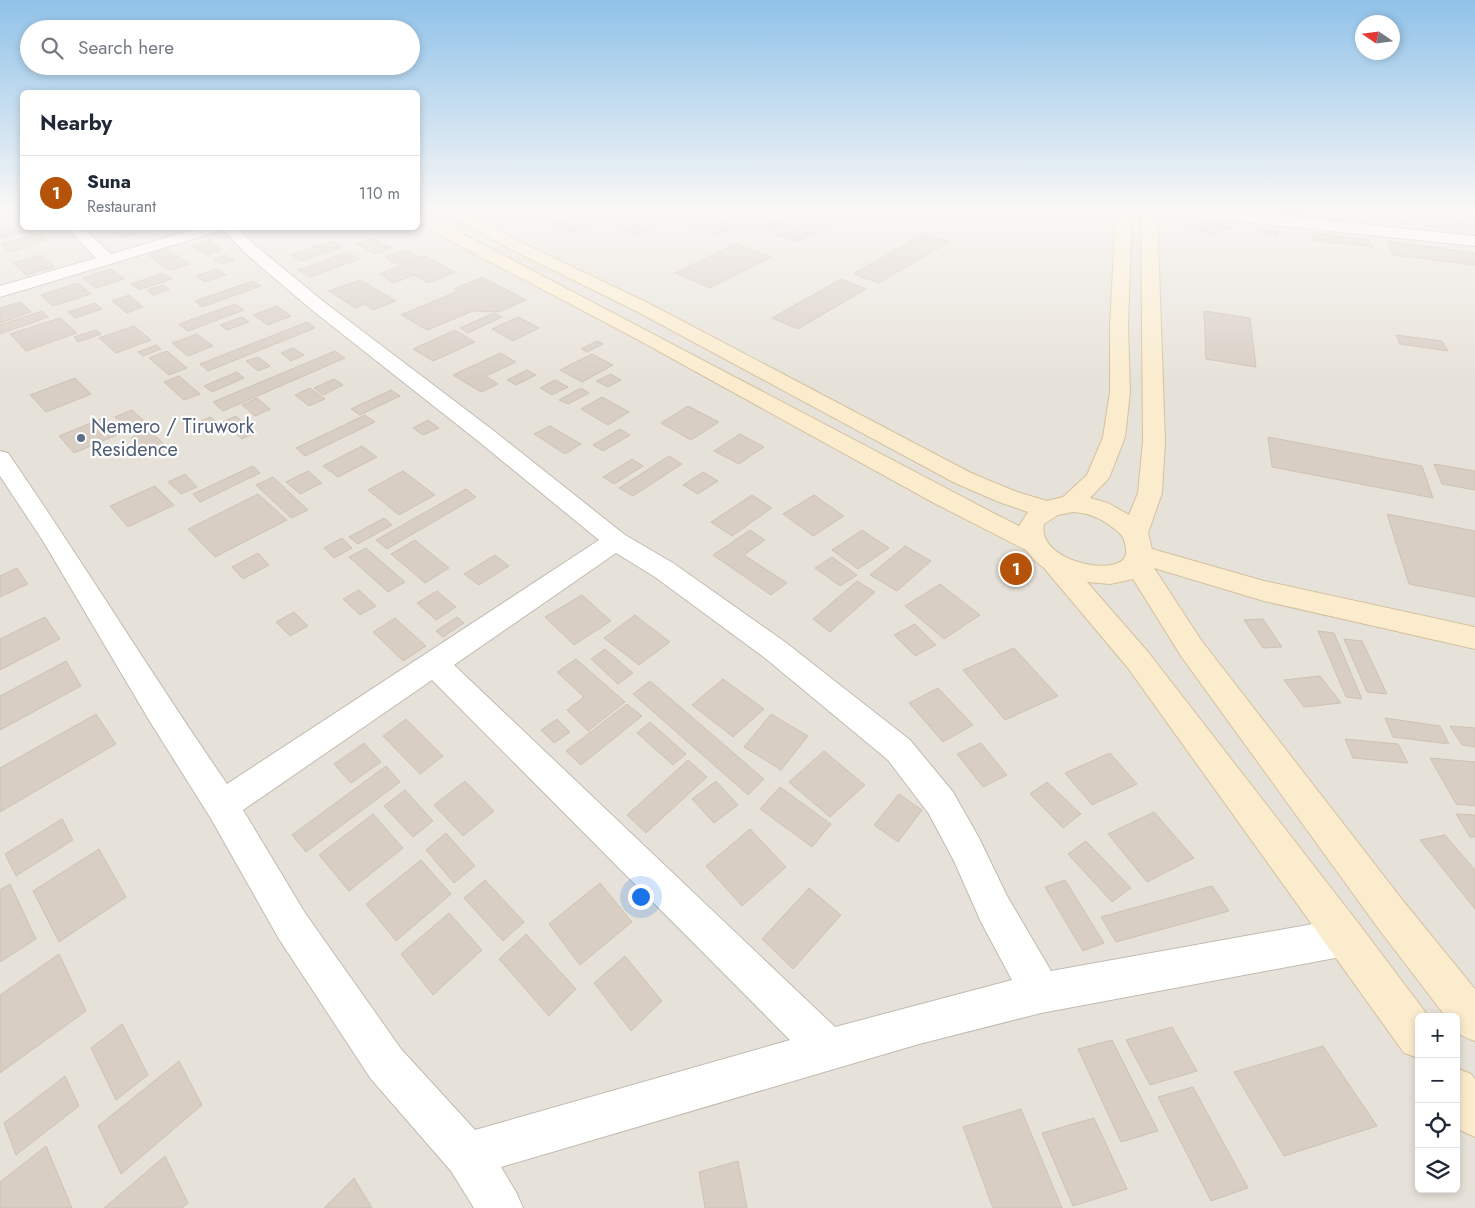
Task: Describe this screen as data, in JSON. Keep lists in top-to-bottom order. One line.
{"places":["Nemero / Tiruwork Residence"],"north":"left","page":{"search":"Search here","heading":"Nearby","list":[{"mark":"1","name":"Suna","note":"Restaurant","value":"110 m"}],"pins":"1","map_buttons":["+","−"]}}
